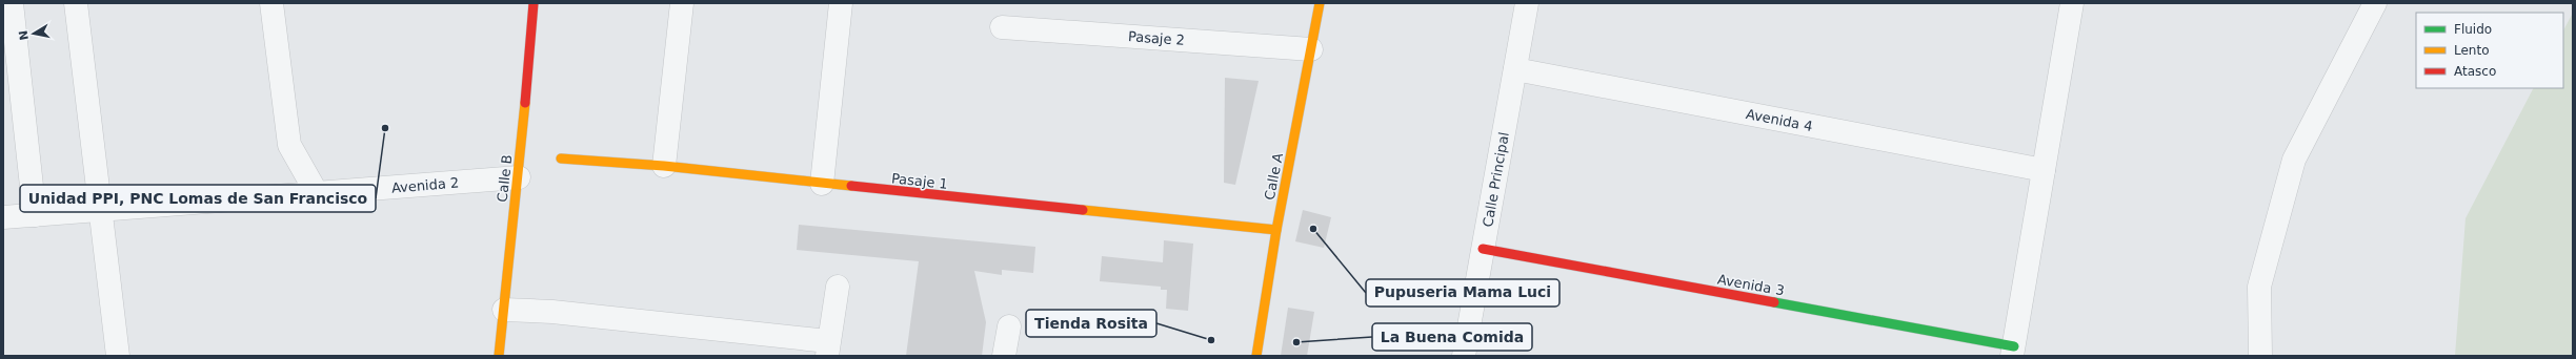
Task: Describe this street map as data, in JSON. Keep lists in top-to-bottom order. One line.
{"streets":{"street":["Pasaje 2","Avenida 4","Calle A","Calle B","Calle Principal","Pasaje 1","Avenida 2","Avenida 3"]},"crossings":[["Pasaje 2","Calle A"],["Avenida 4","Calle Principal"],["Calle A","Pasaje 1"],["Calle B","Avenida 2"],["Calle Principal","Avenida 3"]],"places":["Unidad PPI, PNC Lomas de San Francisco","Pupuseria Mama Luci","Tienda Rosita","La Buena Comida"],"legend":["Fluido","Lento","Atasco"],"north":"left"}
